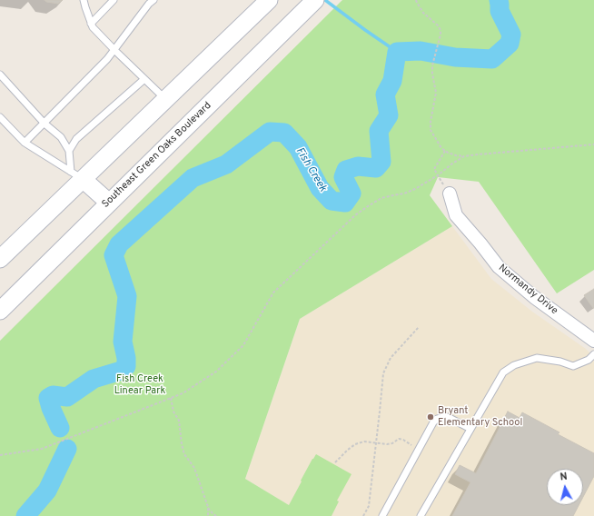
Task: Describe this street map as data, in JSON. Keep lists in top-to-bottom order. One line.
{"streets":{"main road":["Southeast Green Oaks Boulevard"],"street":["Normandy Drive"]},"water":["Fish Creek"],"parks":["Fish Creek Linear Park"],"places":["Bryant Elementary School"],"north":"top"}
